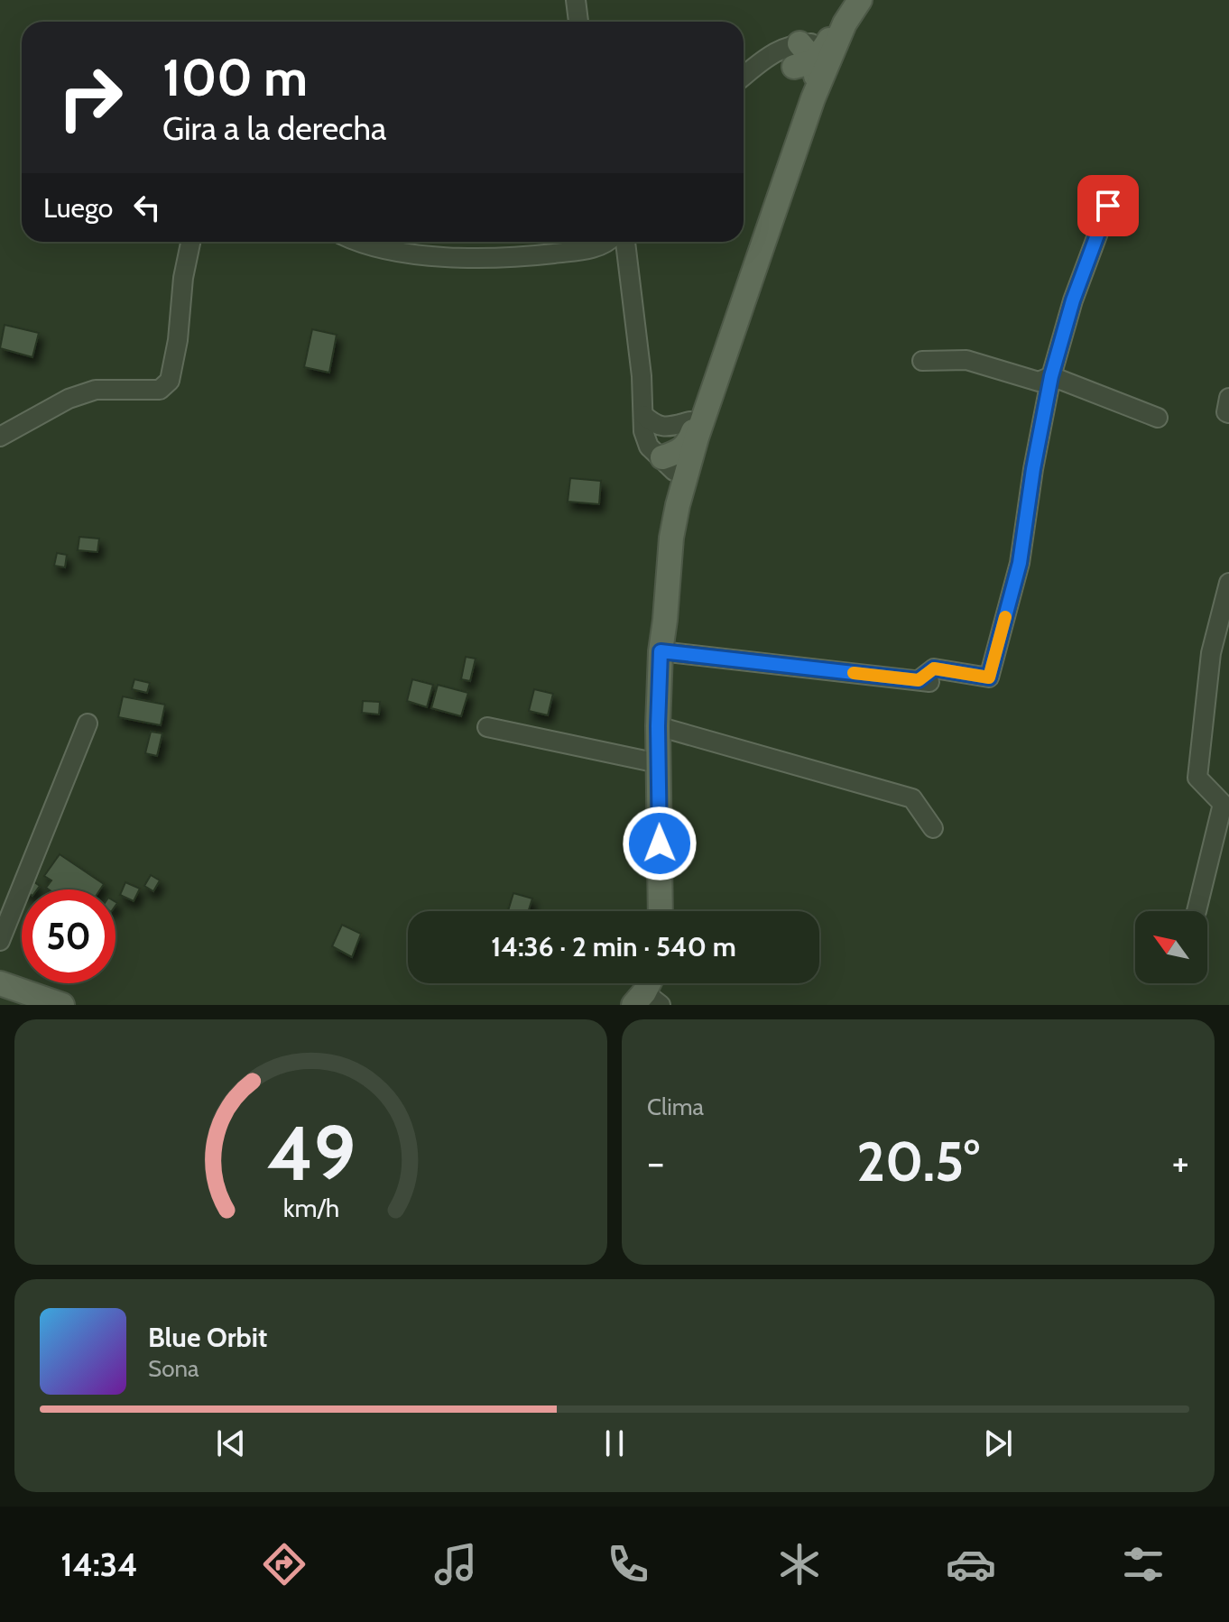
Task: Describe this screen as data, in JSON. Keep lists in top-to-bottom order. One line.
{"north":"top left","page":{"turn":["100 m","Gira a la derecha"],"then":"Luego","limit":"50","trip":"14:36 · 2 min · 540 m","tile":"Clima","heat":["−","20.5°","+"],"song":["Blue Orbit","Sona"],"tabs":"14:34","gauge":["49","km/h"]}}
